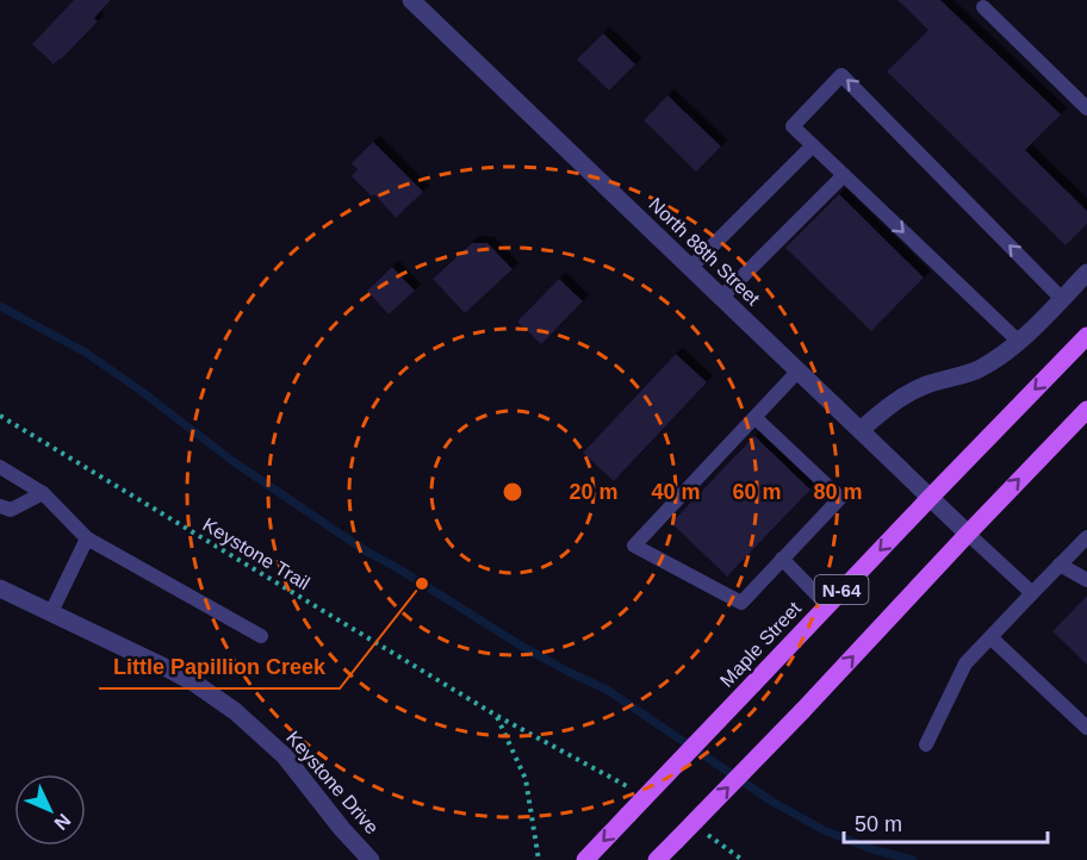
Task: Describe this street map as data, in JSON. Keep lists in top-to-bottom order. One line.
{"streets":{"main road":["N-64","Maple Street"],"street":["North 88th Street","Keystone Drive"],"path":["Keystone Trail"]},"crossings":[["North 88th Street","N-64"],["North 88th Street","Maple Street"]],"places":["Little Papillion Creek"],"scale_bar":"50 m","north":"bottom right","rings":["20 m","40 m","60 m","80 m"]}
